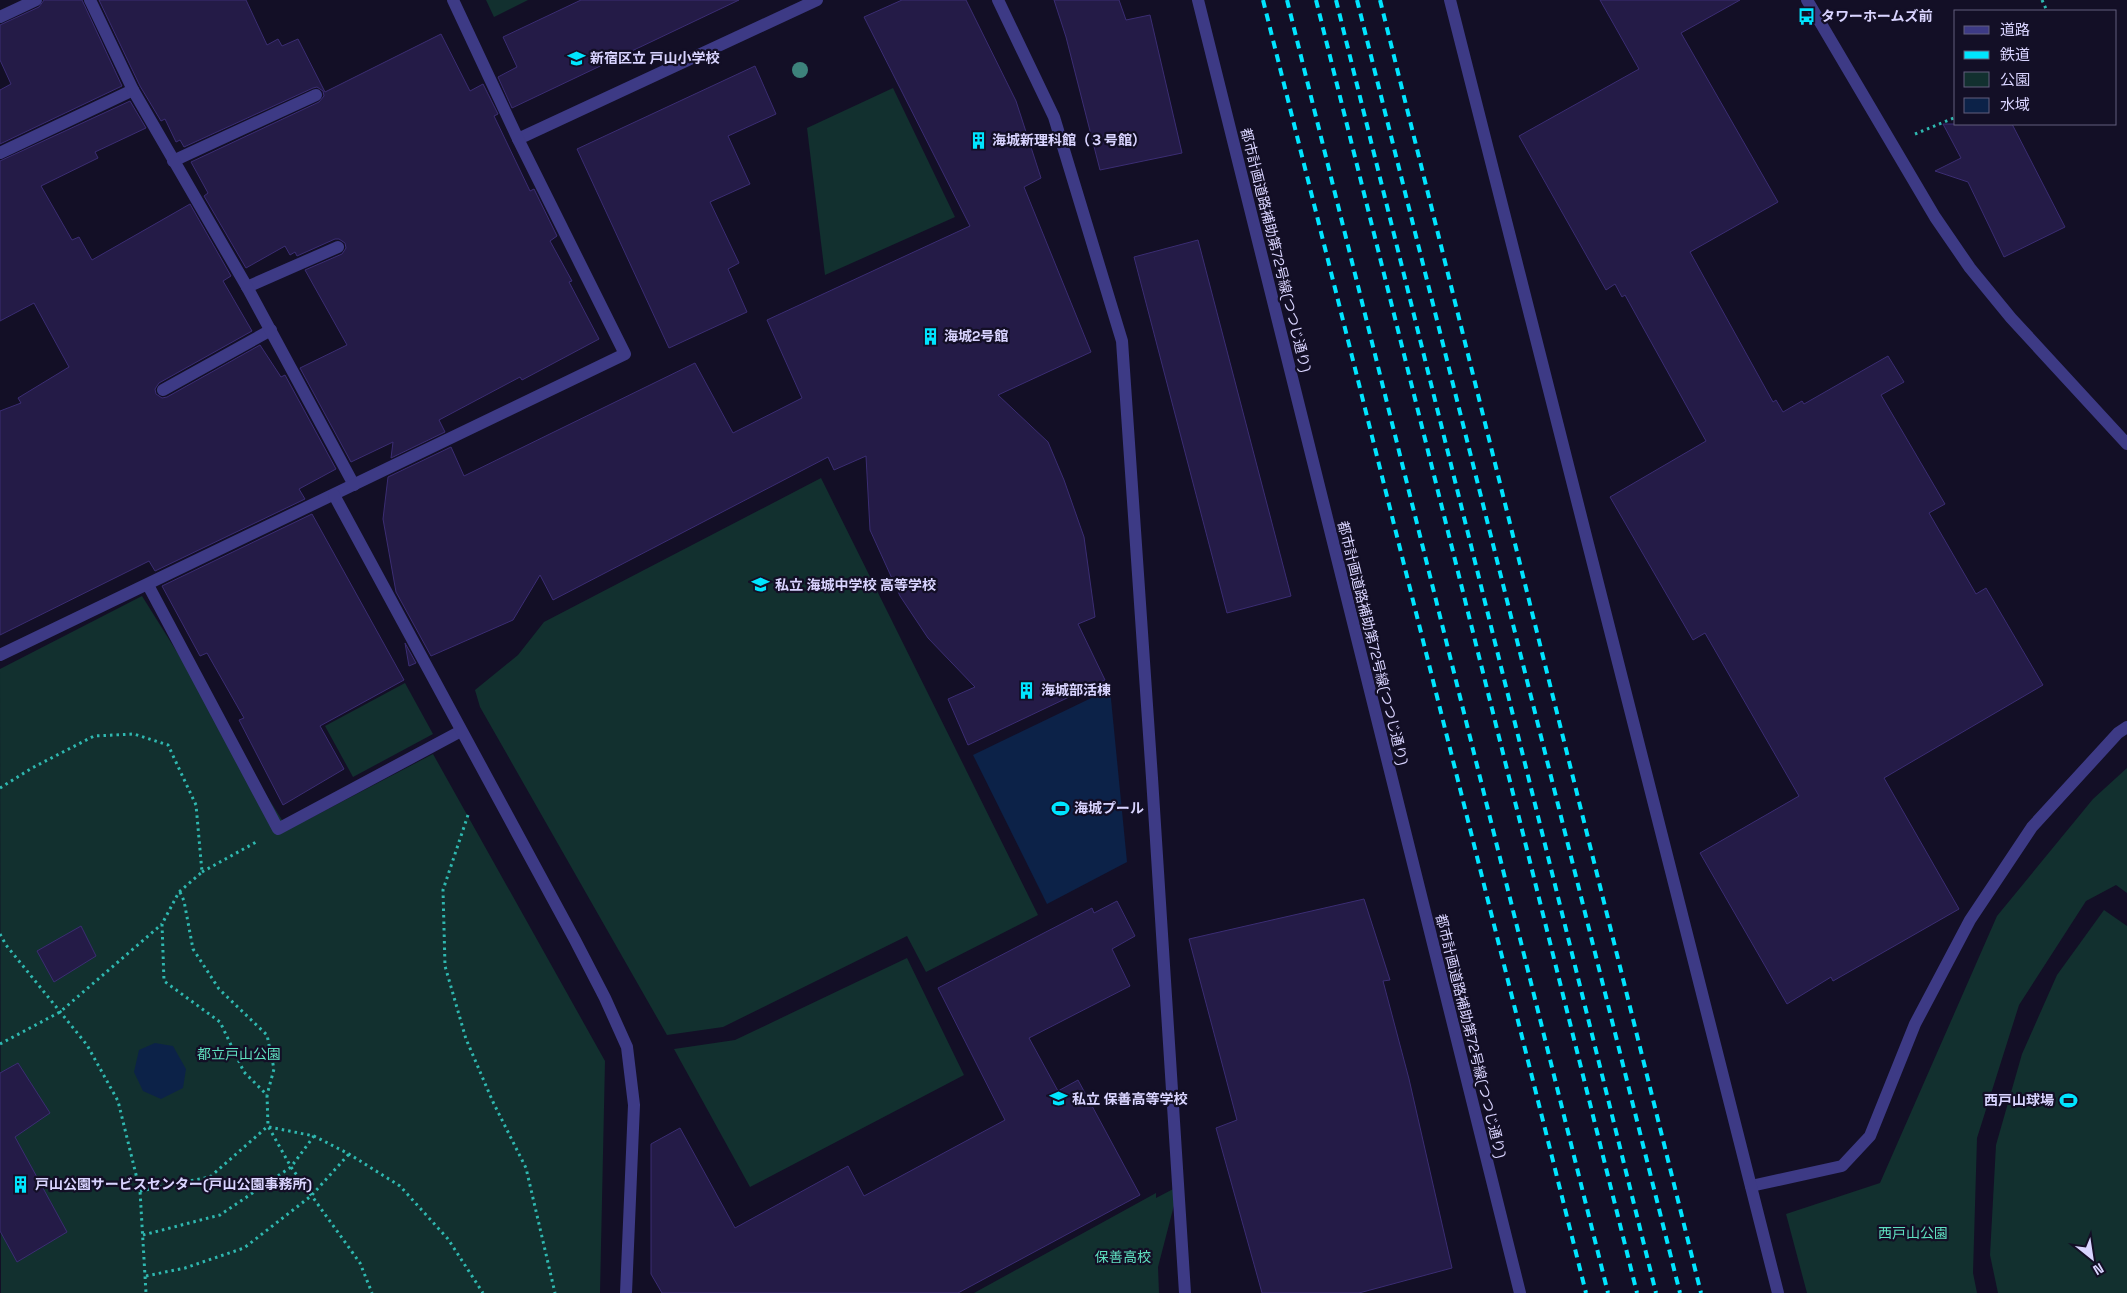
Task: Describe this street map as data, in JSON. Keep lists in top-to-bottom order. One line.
{"streets":{"street":["都市計画道路補助第72号線(つつじ通り)"]},"parks":["都立戸山公園","西戸山公園","保善高校"],"places":{"bus stop":["タワーホームズ前"],"school or university":["新宿区立 戸山小学校","私立 海城中学校 高等学校","私立 保善高等学校"],"building":["海城新理科館（３号館）","海城2号館","海城部活棟","戸山公園サービスセンター(戸山公園事務所)"],"sports":["海城プール","西戸山球場"]},"legend":["道路","鉄道","公園","水域"],"north":"bottom right"}
